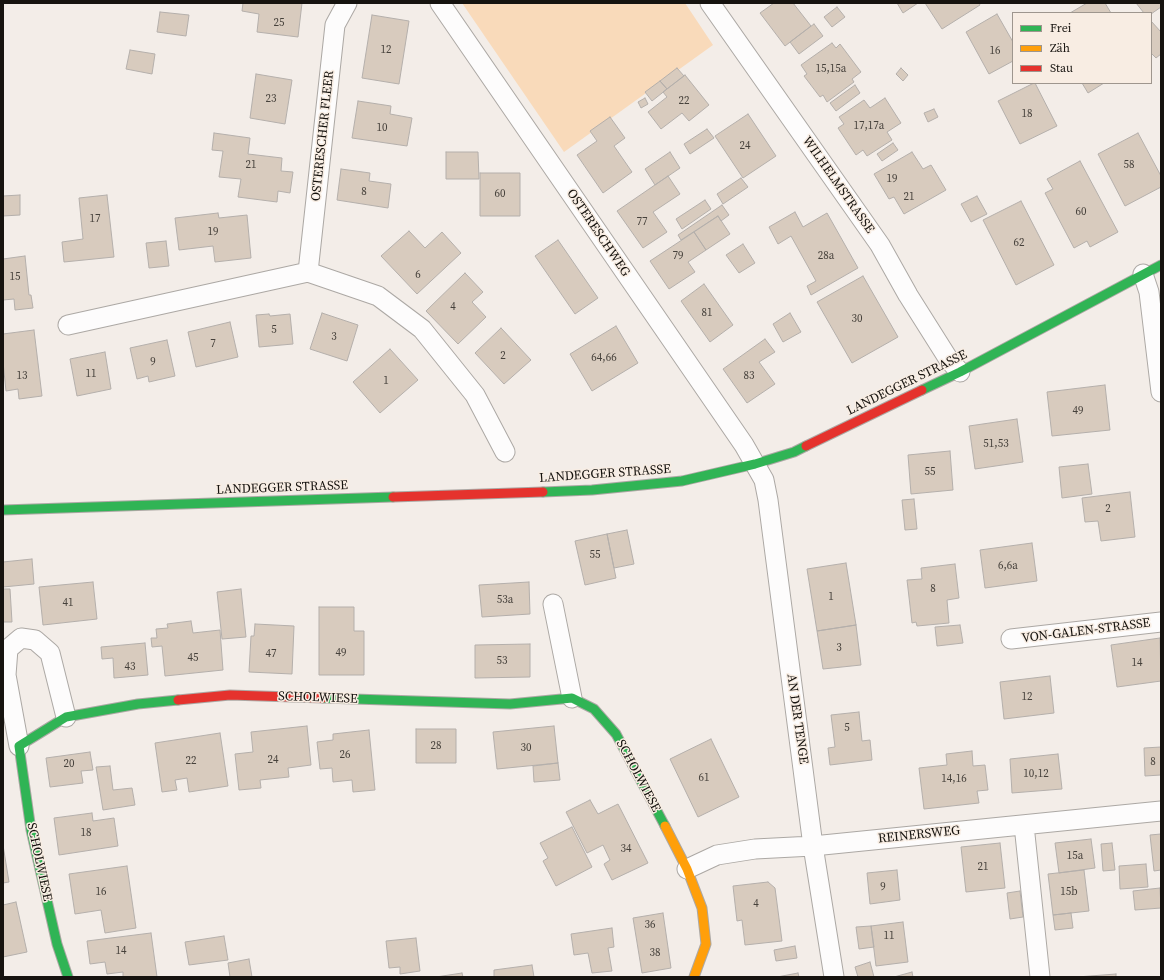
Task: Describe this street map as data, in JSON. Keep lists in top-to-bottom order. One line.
{"streets":{"main road":["LANDEGGER STRASSE","SCHOLWIESE"],"street":["OSTERESCHER FLEER","WILHELMSTRASSE","OSTERESCHWEG","VON-GALEN-STRASSE","AN DER TENGE","REINERSWEG"]},"crossings":[["WILHELMSTRASSE","LANDEGGER STRASSE"],["OSTERESCHWEG","LANDEGGER STRASSE"],["OSTERESCHWEG","AN DER TENGE"],["LANDEGGER STRASSE","AN DER TENGE"],["AN DER TENGE","REINERSWEG"]],"house_numbers":["25","12","16","15,15a","23","22","18","17,17a","10","24","21","58","19","8","60","21","60","17","77","19","62","79","28a","6","15","4","81","30","5","3","7","2","64,66","9","11","13","83","1","49","51,53","55","2","55","6,6a","8","1","53a","41","3","49","47","45","53","14","43","12","5","28","30","26","24","22","8","20","10,12","61","14,16","18","34","15a","21","9","16","15b","4","36","11","14","38"],"legend":["Frei","Zäh","Stau"]}
